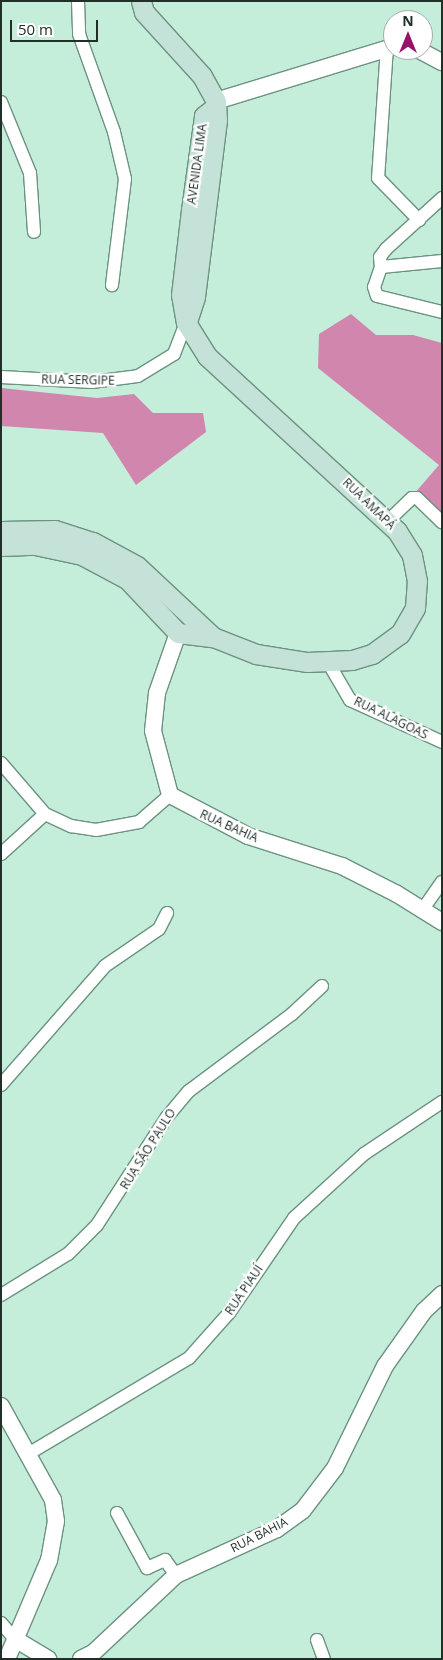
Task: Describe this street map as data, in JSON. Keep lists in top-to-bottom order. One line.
{"streets":{"main road":["AVENIDA LIMA","RUA AMAPÁ"],"street":["RUA SERGIPE","RUA ALAGOAS","RUA BAHIA","RUA SÃO PAULO","RUA PIAUÍ"]},"crossings":[["AVENIDA LIMA","RUA SERGIPE"],["AVENIDA LIMA","RUA AMAPÁ"],["RUA SERGIPE","RUA AMAPÁ"],["RUA AMAPÁ","RUA ALAGOAS"]],"scale_bar":"50 m","north":"top"}
